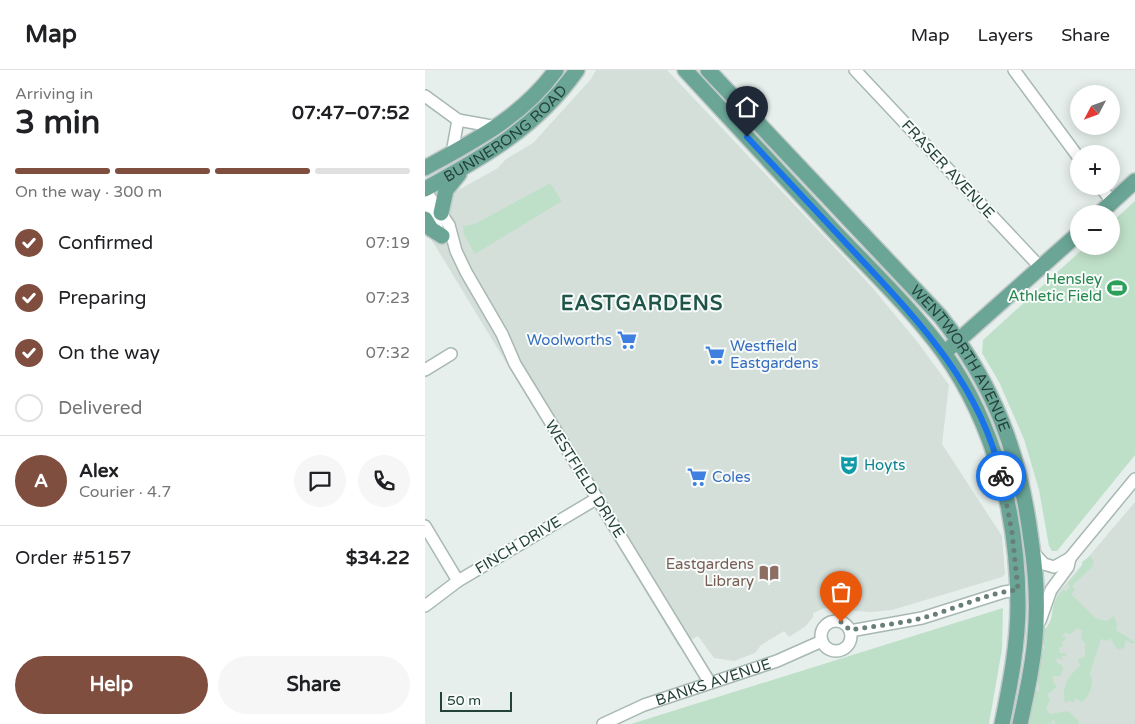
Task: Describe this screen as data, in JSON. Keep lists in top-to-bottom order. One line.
{"streets":{"main road":["BUNNERONG ROAD","WENTWORTH AVENUE"],"street":["FRASER AVENUE","WESTFIELD DRIVE","FINCH DRIVE","BANKS AVENUE"]},"crossings":[["BUNNERONG ROAD","WESTFIELD DRIVE"],["WESTFIELD DRIVE","FINCH DRIVE"],["WESTFIELD DRIVE","BANKS AVENUE"]],"districts":["EASTGARDENS"],"places":{"sports":["Hensley Athletic Field"],"supermarket":["Woolworths","Westfield Eastgardens","Coles"],"theatre":["Hoyts"],"library":["Eastgardens Library"]},"scale_bar":"50 m","north":"bottom left","page":{"header":"Map","nav":["Map","Layers","Share"],"heading":["3 min","Arriving in","07:47–07:52"],"panel":["Alex","Courier · 4.7","Order #5157","$34.22"],"map_buttons":["+","−"],"bar":"On the way · 300 m","list":[["Confirmed","07:19"],["Preparing","07:23"],["On the way","07:32"],"Delivered"],"round":"A","buttons":["Help","Share"],"scale":"50 m"}}
